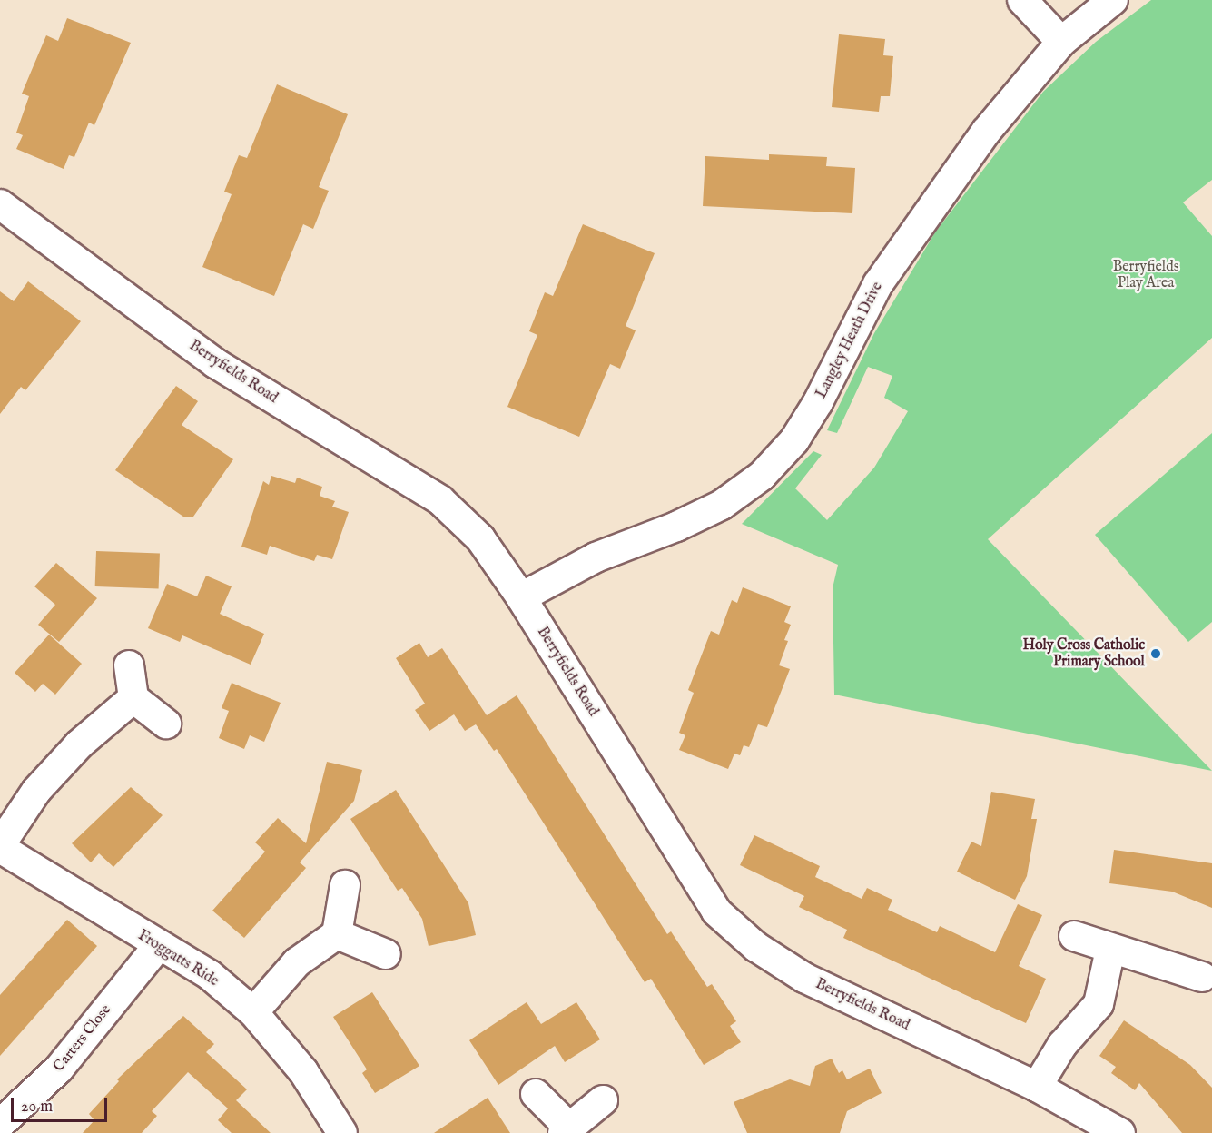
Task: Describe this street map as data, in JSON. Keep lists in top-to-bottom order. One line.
{"streets":{"street":["Langley Heath Drive","Berryfields Road","Froggatts Ride","Carters Close"]},"crossings":[["Langley Heath Drive","Berryfields Road"],["Froggatts Ride","Carters Close"]],"parks":["Berryfields Play Area"],"places":["Holy Cross Catholic Primary School"],"scale_bar":"20 m"}
